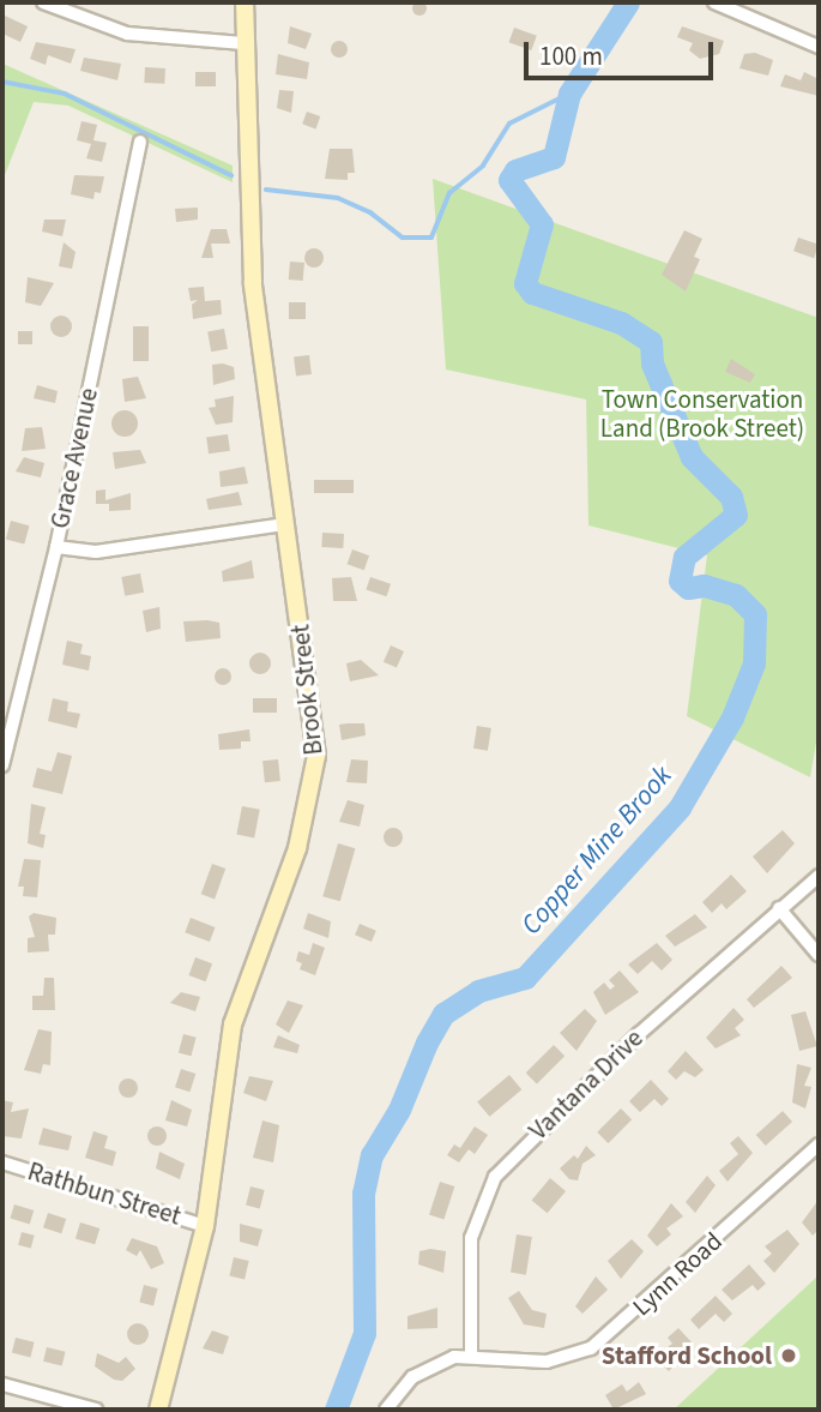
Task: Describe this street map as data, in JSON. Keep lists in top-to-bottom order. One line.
{"streets":{"street":["Grace Avenue","Brook Street","Vantana Drive","Rathbun Street","Lynn Road"]},"crossings":[["Grace Avenue","Brook Street"],["Brook Street","Rathbun Street"],["Vantana Drive","Lynn Road"]],"water":["Copper Mine Brook"],"parks":["Town Conservation Land (Brook Street)"],"places":["Stafford School"],"scale_bar":"100 m"}
